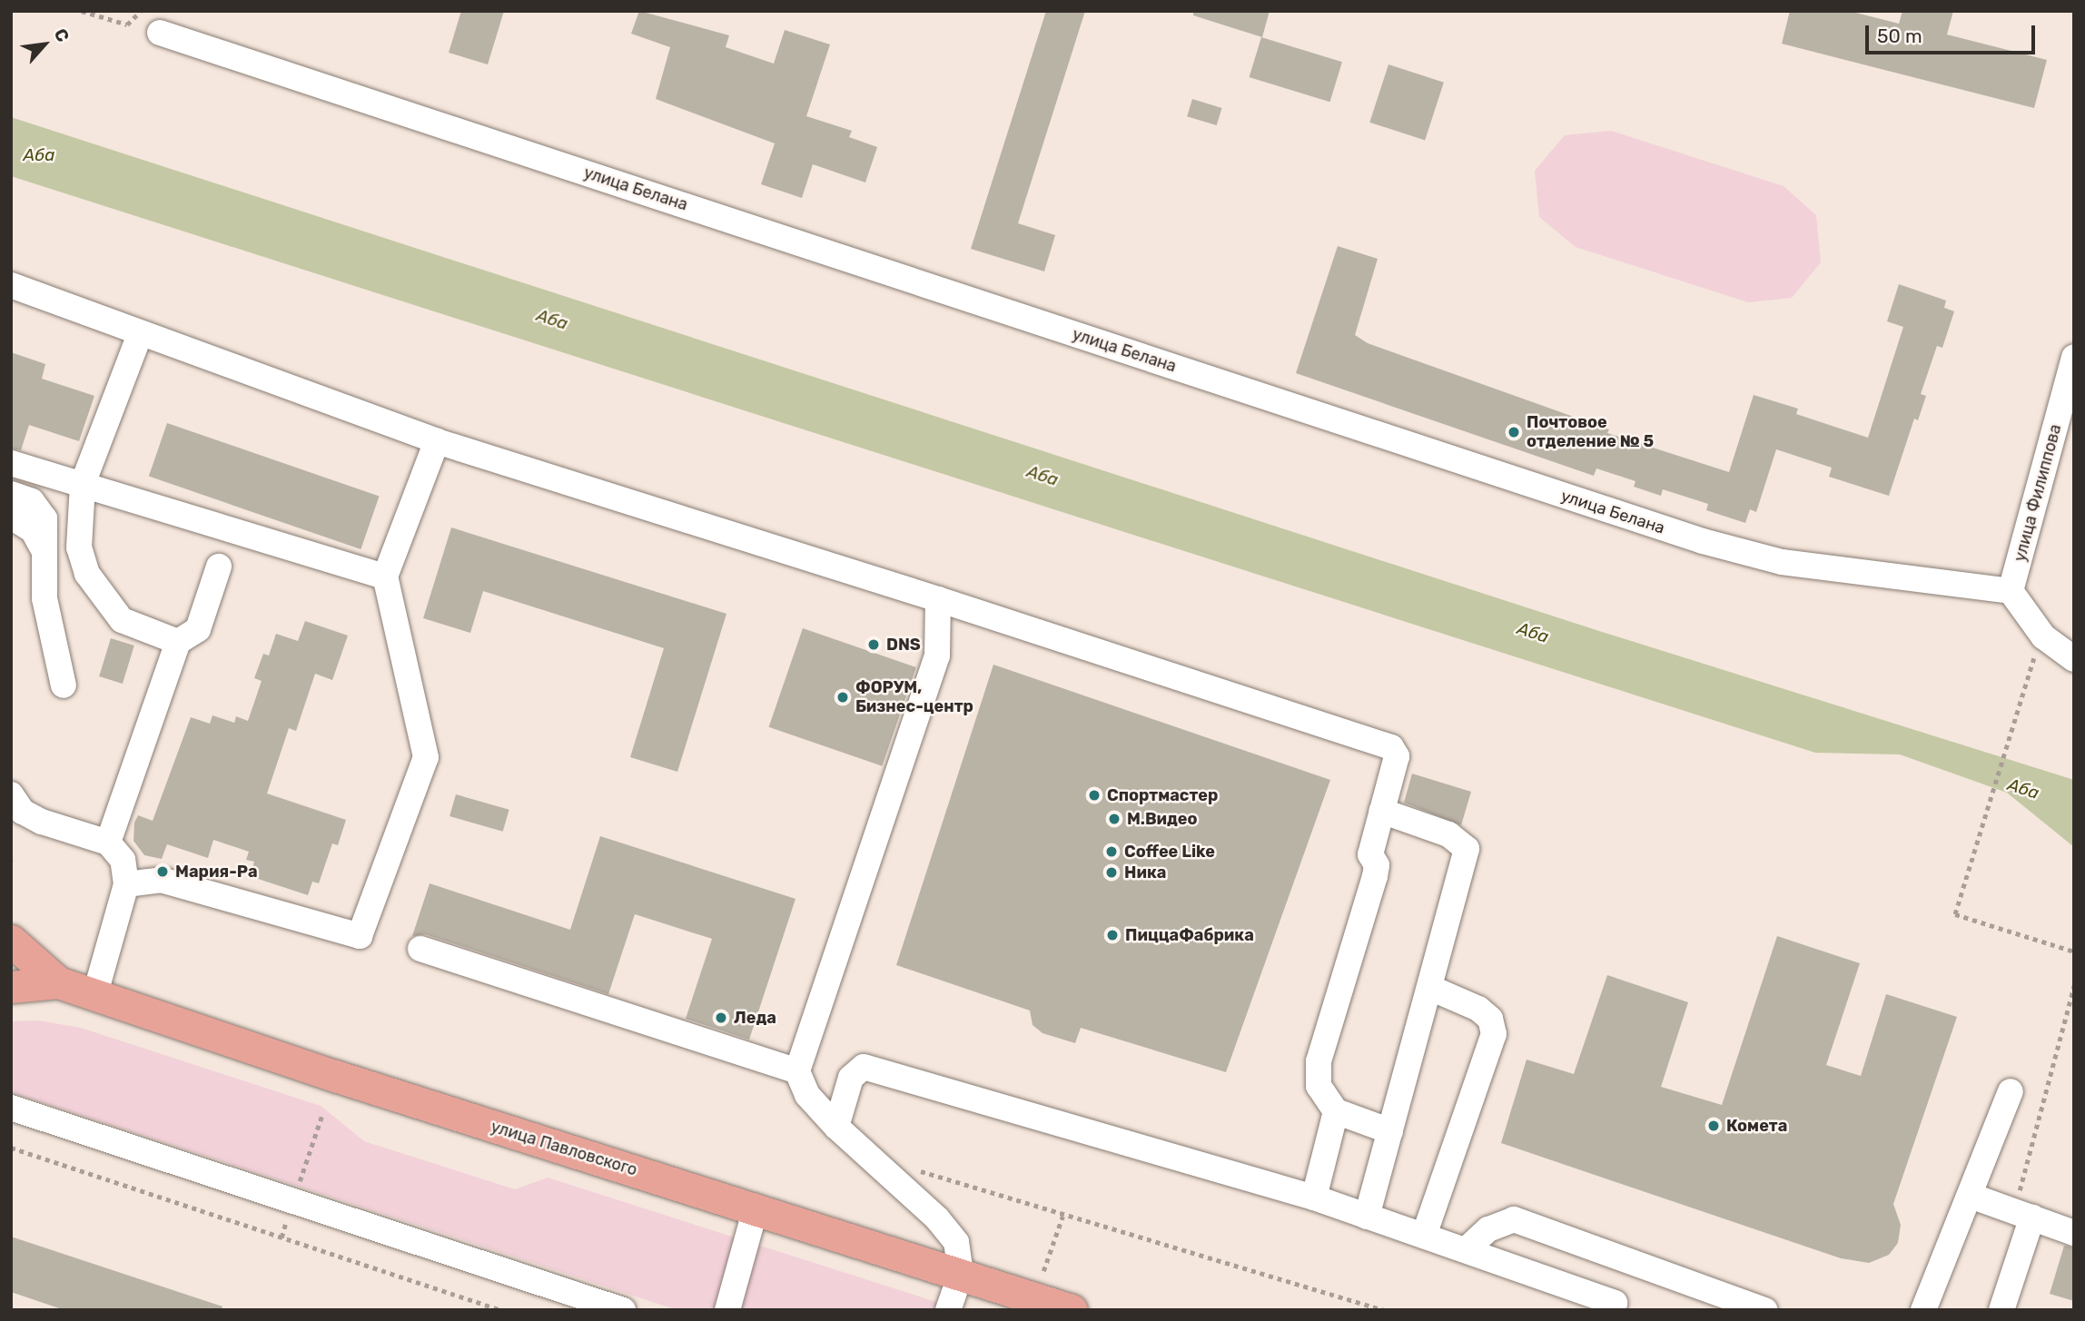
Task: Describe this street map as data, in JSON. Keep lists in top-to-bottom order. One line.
{"streets":{"main road":["улица Павловского"],"street":["улица Белана","улица Филиппова"]},"crossings":[["улица Белана","улица Филиппова"]],"water":["Аба"],"places":["Почтовое отделение № 5","DNS","ФОРУМ, Бизнес-центр","Спортмастер","М.Видео","Coffee Like","Мария-Ра","Ника","ПиццаФабрика","Леда","Комета"],"scale_bar":"50 m","north":"top right"}
